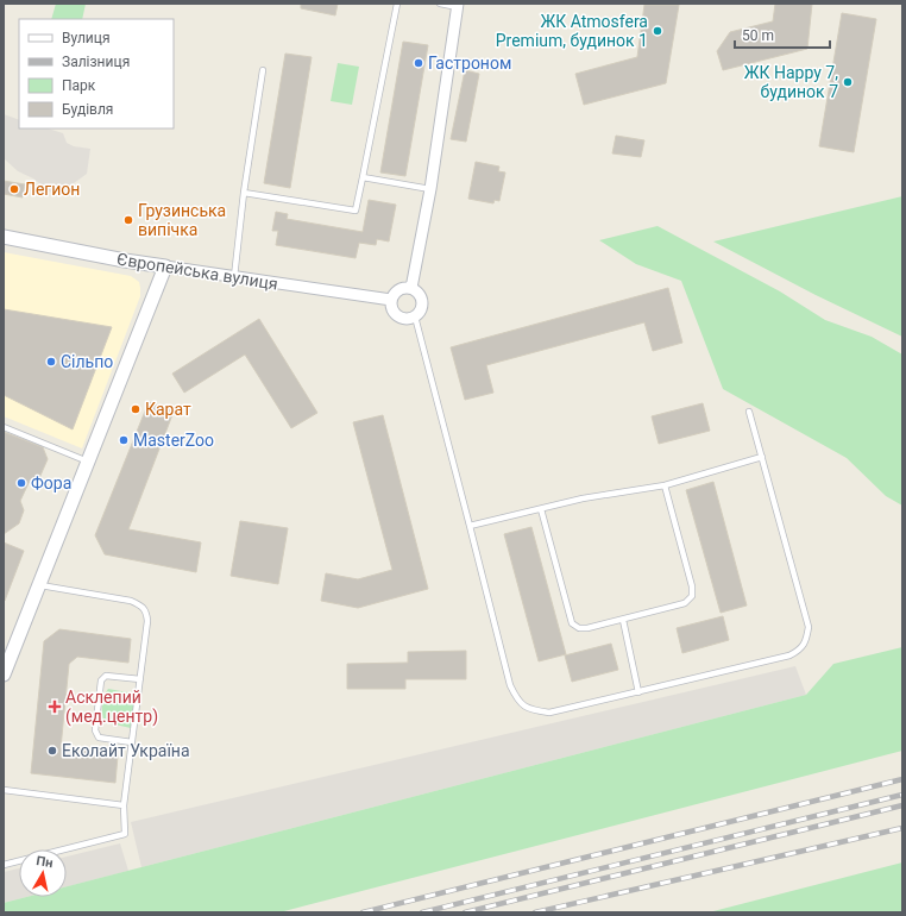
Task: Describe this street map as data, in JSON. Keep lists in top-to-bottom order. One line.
{"streets":{"street":["Європейська вулиця"]},"places":{"other":["ЖК Atmosfera Premium, будинок 1","Гастроном","ЖК Happy 7, будинок 7","Легион","Грузинська випічка","Сільпо","Карат","MasterZoo","Фора","Еколайт Україна"],"health":["Асклепий (мед.центр)"]},"legend":["Вулиця","Залізниця","Парк","Будівля"],"scale_bar":"50 m","north":"top"}
